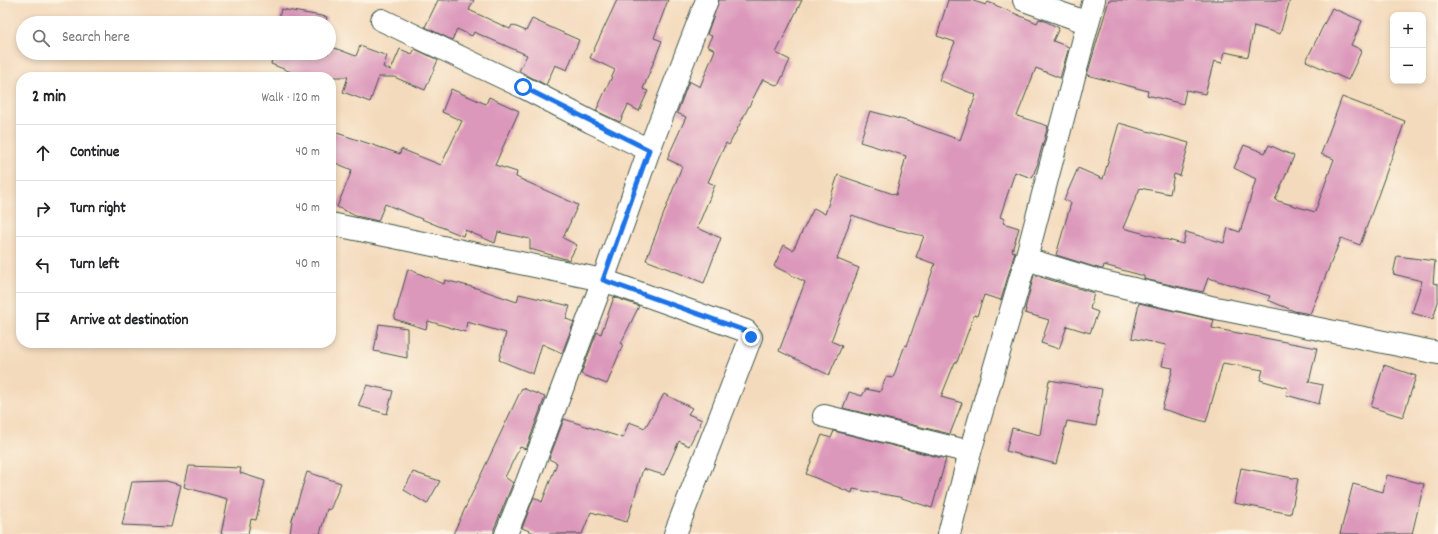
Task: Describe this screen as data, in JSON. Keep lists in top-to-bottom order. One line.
{"page":{"map_buttons":["+","−"],"search":"Search here","heading":["2 min","Walk · 120 m"],"list":[["Continue","40 m"],["Turn right","40 m"],["Turn left","40 m"],"Arrive at destination"]}}
